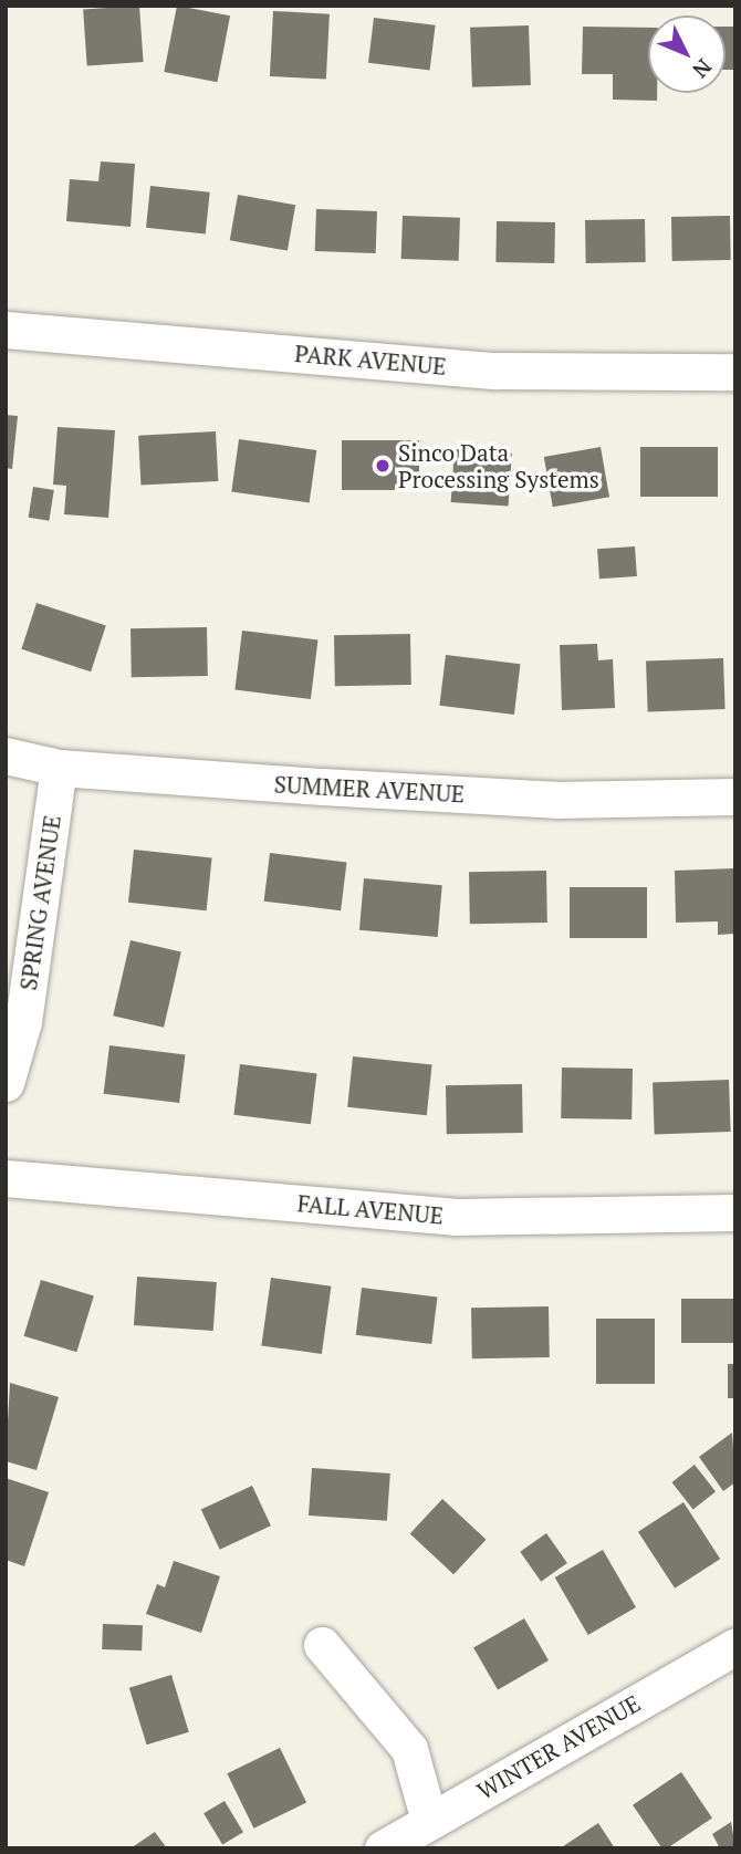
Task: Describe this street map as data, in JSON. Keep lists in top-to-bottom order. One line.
{"streets":{"street":["PARK AVENUE","SUMMER AVENUE","SPRING AVENUE","FALL AVENUE","WINTER AVENUE"]},"crossings":[["SUMMER AVENUE","SPRING AVENUE"]],"places":["Sinco Data Processing Systems"],"north":"bottom right"}
